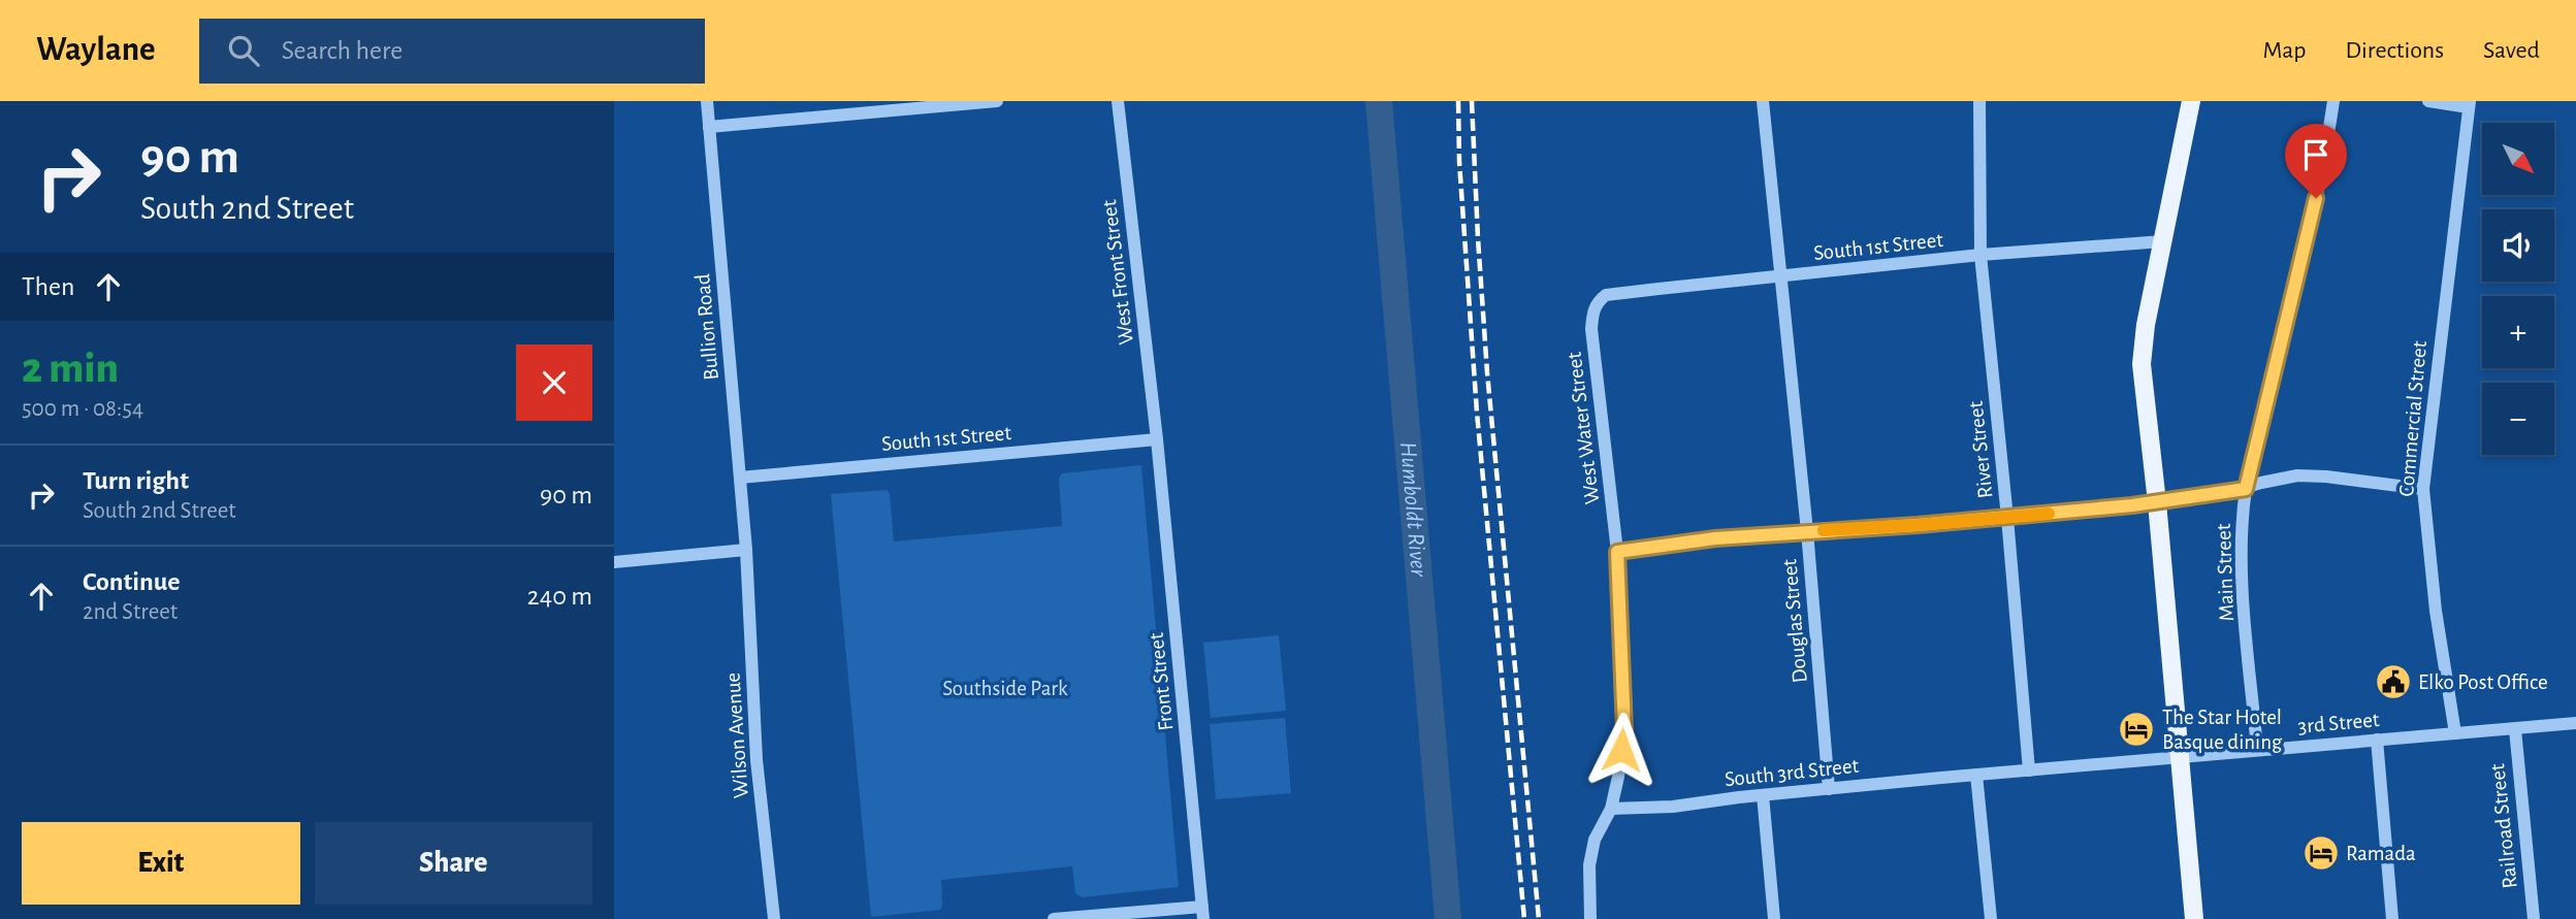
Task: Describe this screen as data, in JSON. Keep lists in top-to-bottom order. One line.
{"streets":{"street":["South 1st Street","West Front Street","Bullion Road","Commercial Street","West Water Street","River Street","Main Street","Douglas Street","Front Street","3rd Street","Wilson Avenue","South 3rd Street","Railroad Street"]},"crossings":[["South 1st Street","West Front Street"],["South 1st Street","Bullion Road"],["South 1st Street","West Water Street"],["South 1st Street","River Street"],["South 1st Street","Douglas Street"],["South 1st Street","Front Street"],["West Front Street","Front Street"],["Bullion Road","Wilson Avenue"],["Commercial Street","3rd Street"],["West Water Street","South 3rd Street"],["River Street","3rd Street"],["Main Street","3rd Street"],["Douglas Street","South 3rd Street"],["3rd Street","South 3rd Street"],["3rd Street","Railroad Street"]],"water":["Humboldt River"],"parks":["Southside Park"],"places":{"public building":["Elko Post Office"],"hotel":["The Star Hotel Basque dining","Ramada"]},"north":"bottom right","page":{"header":"Waylane","search":"Search here","nav":["Map","Directions","Saved"],"turn":["90 m","South 2nd Street"],"map_buttons":["+","−"],"then":"Then","heading":["2 min","500 m · 08:54"],"list":[{"name":"Turn right","note":"South 2nd Street","value":"90 m"},{"name":"Continue","note":"2nd Street","value":"240 m"}],"buttons":["Exit","Share"]}}
